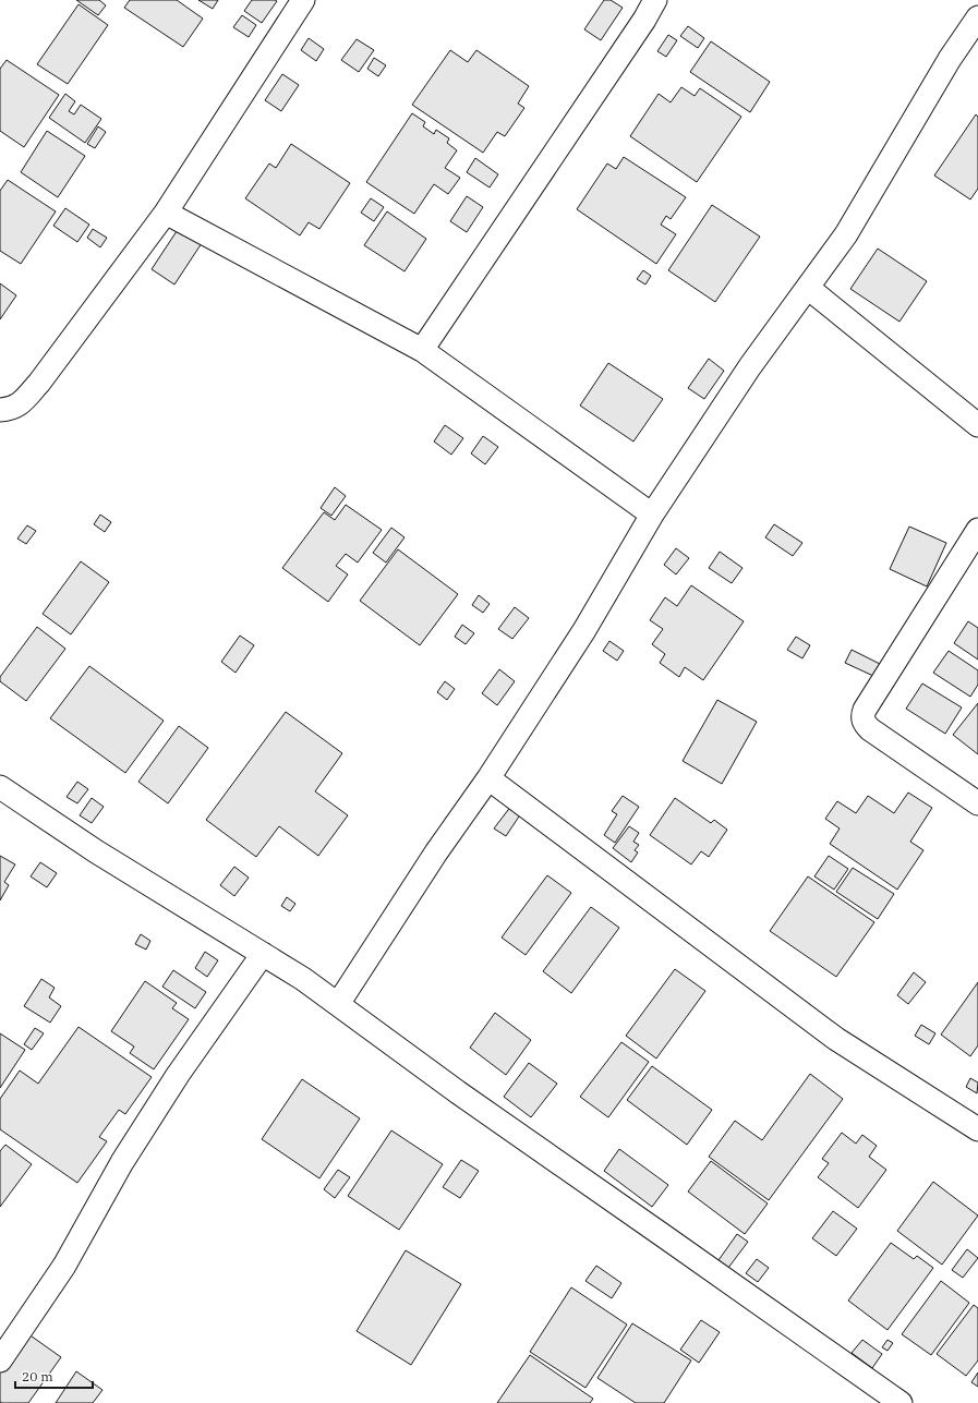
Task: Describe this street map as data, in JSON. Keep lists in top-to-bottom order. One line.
{"scale_bar":"20 m"}
